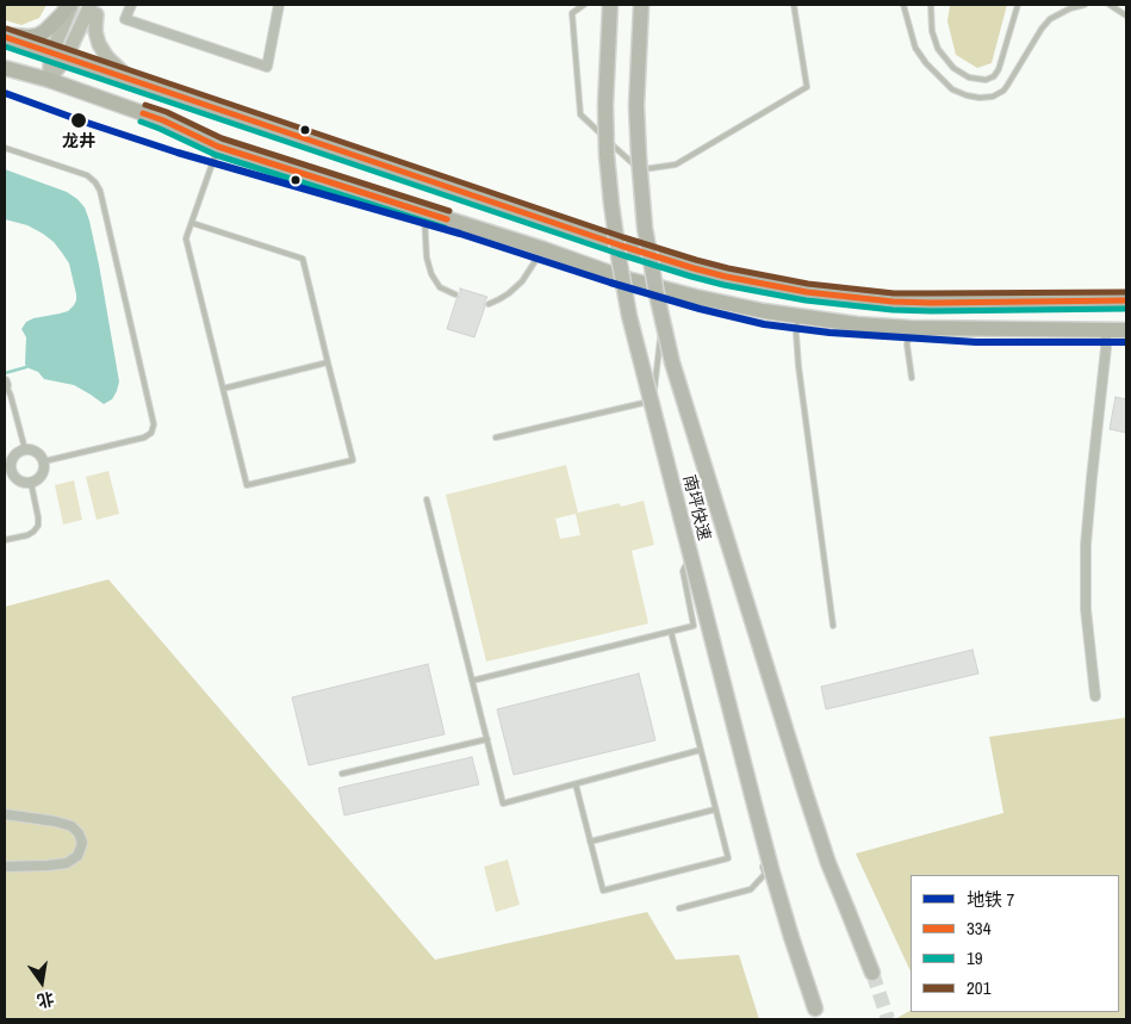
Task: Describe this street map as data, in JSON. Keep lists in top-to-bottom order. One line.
{"streets":{"highway":["南坪快速"]},"places":["龙井"],"lines":["transit line 201","transit line 334","transit line 19","metro line 7"],"legend":["地铁 7","334","19","201"],"north":"bottom"}
